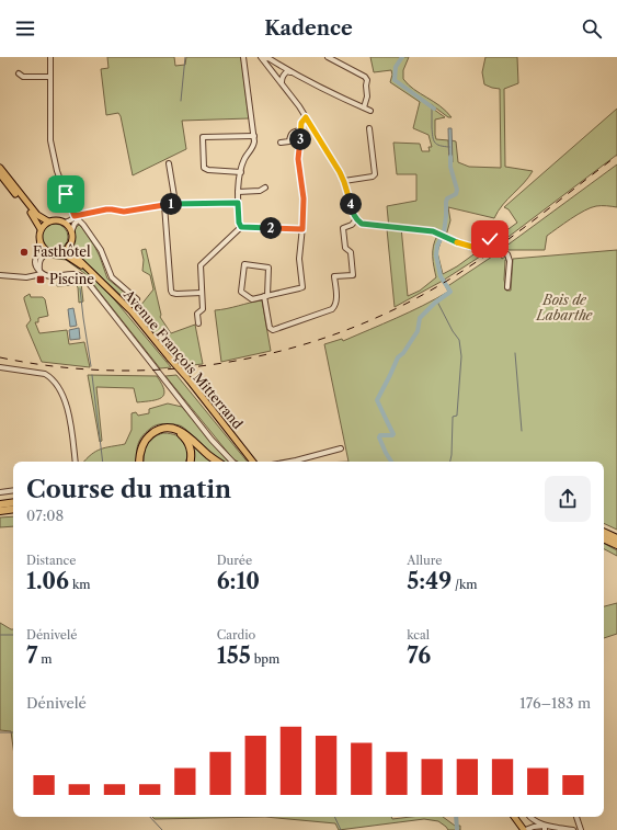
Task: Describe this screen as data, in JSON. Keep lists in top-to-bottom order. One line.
{"streets":{"main road":["Avenue François Mitterrand"]},"parks":["Bois de Labarthe"],"places":{"other":["Fasthôtel"],"transit":["Piscine"]},"page":{"header":"Kadence","pins":["3","1","4","2"],"heading":["Course du matin","07:08"],"stats":[["Distance","1.06 km"],["Durée","6:10"],["Allure","5:49 /km"],["Dénivelé","7 m"],["Cardio","155 bpm"],["kcal","76"]],"chart":["Dénivelé","176–183 m"]}}
